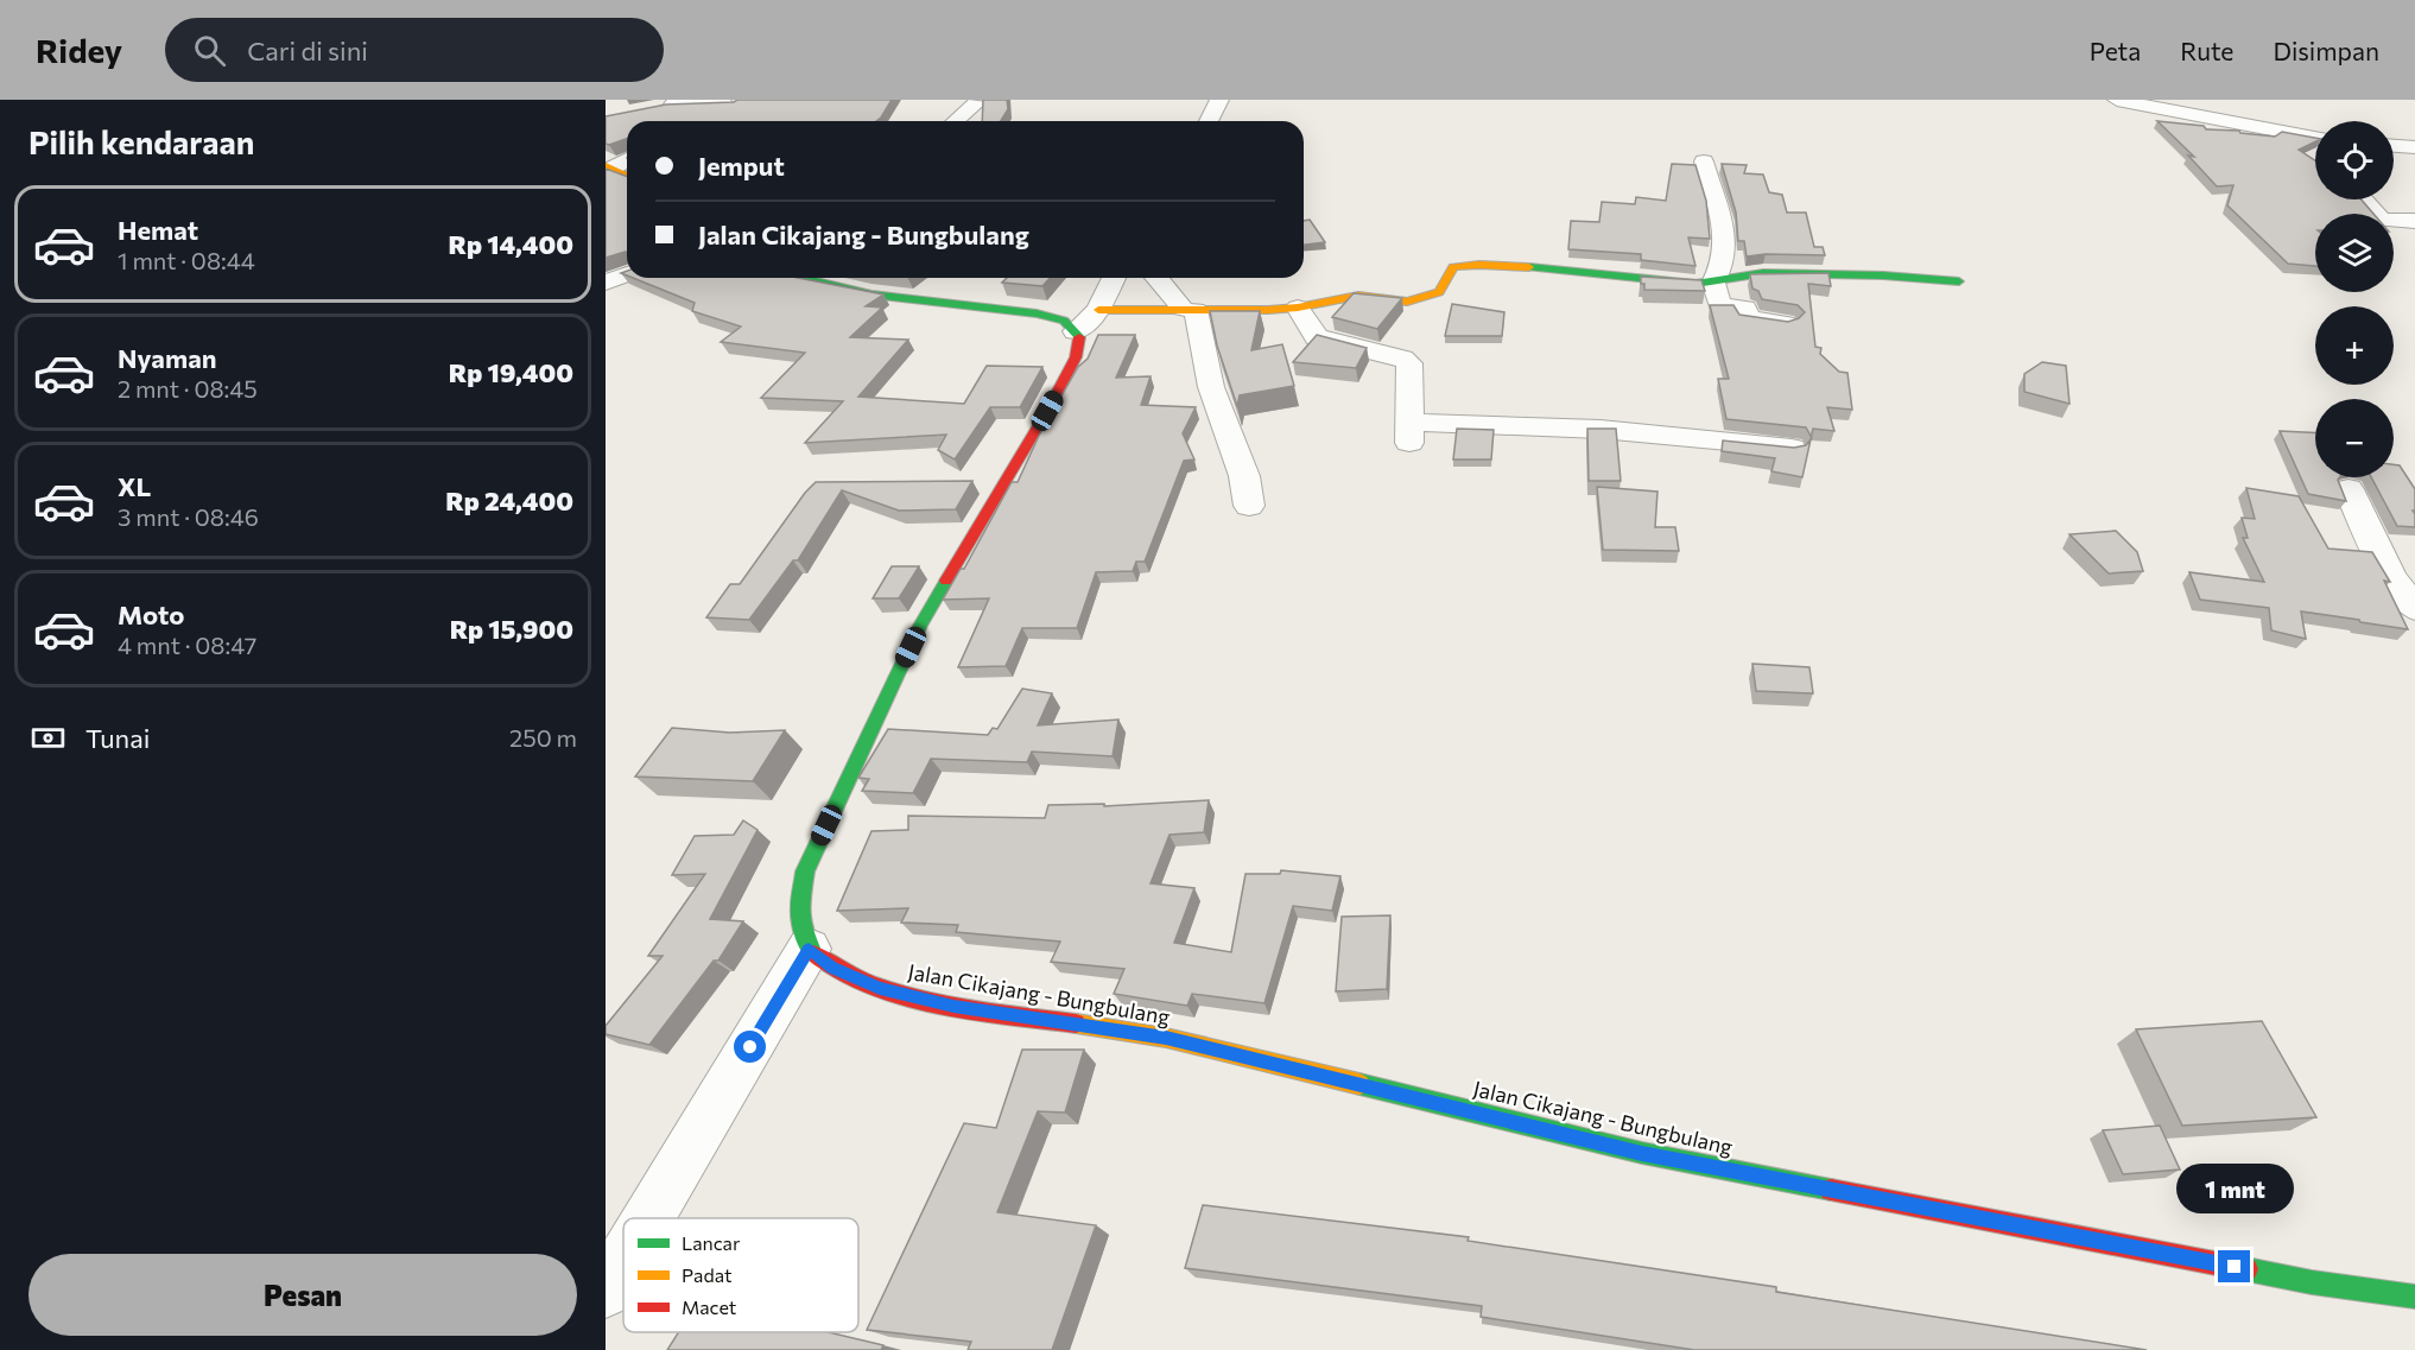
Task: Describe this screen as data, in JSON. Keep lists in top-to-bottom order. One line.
{"streets":{"main road":["Jalan Cikajang - Bungbulang"]},"legend":["Lancar","Padat","Macet"],"page":{"header":"Ridey","search":"Cari di sini","nav":["Peta","Rute","Disimpan"],"heading":"Pilih kendaraan","map_buttons":["+","−"],"banner":["Jemput","Jalan Cikajang - Bungbulang"],"list":[{"name":"Hemat","note":"1 mnt · 08:44","value":"Rp 14,400"},{"name":"Nyaman","note":"2 mnt · 08:45","value":"Rp 19,400"},{"name":"XL","note":"3 mnt · 08:46","value":"Rp 24,400"},{"name":"Moto","note":"4 mnt · 08:47","value":"Rp 15,900"}],"pay":["Tunai","250 m"],"bubble":"1 mnt","buttons":"Pesan"}}
